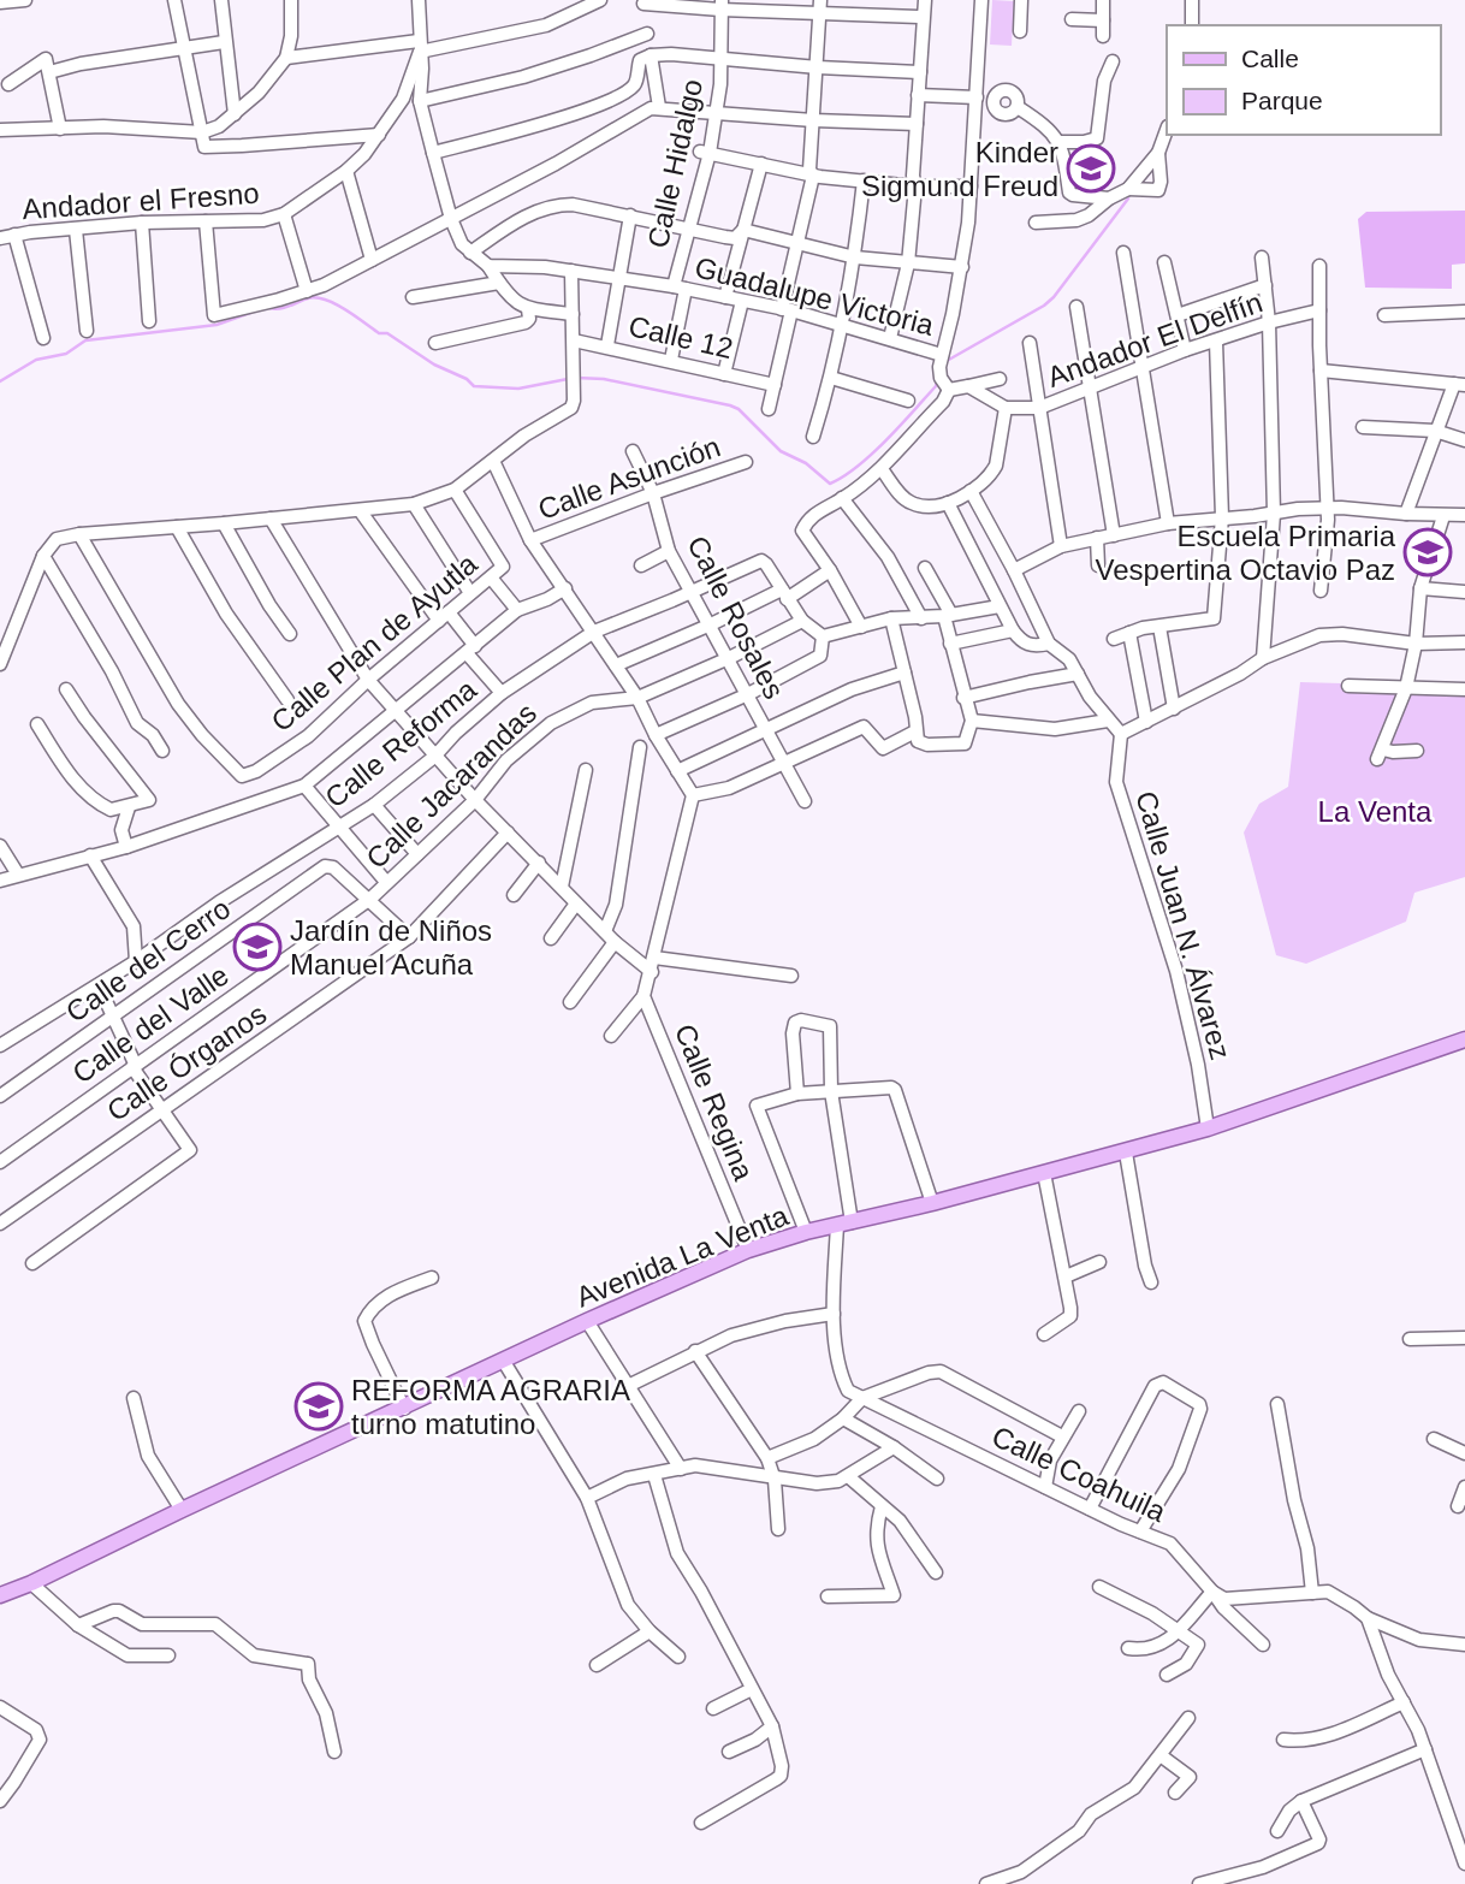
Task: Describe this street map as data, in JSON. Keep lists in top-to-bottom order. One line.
{"streets":{"main road":["Avenida La Venta"],"street":["Calle Hidalgo","Andador el Fresno","Guadalupe Victoria","Calle 12","Andador El Delfín","Calle Asunción","Calle Rosales","Calle Plan de Ayutla","Calle Reforma","Calle Jacarandas","Calle Juan N. Álvarez","Calle del Cerro","Calle del Valle","Calle Órganos","Calle Regina","Calle Coahuila"]},"crossings":[["Calle Hidalgo","Guadalupe Victoria"],["Calle Hidalgo","Calle 12"],["Calle Asunción","Calle Rosales"],["Calle Rosales","Calle Reforma"],["Calle Rosales","Calle Jacarandas"],["Calle Reforma","Calle Jacarandas"],["Calle Jacarandas","Calle del Cerro"],["Calle Jacarandas","Calle del Valle"],["Calle Juan N. Álvarez","Avenida La Venta"],["Calle del Cerro","Calle del Valle"],["Calle Regina","Avenida La Venta"]],"parks":["La Venta"],"places":{"school or university":["Kinder Sigmund Freud","Escuela Primaria Vespertina Octavio Paz","Jardín de Niños Manuel Acuña","REFORMA AGRARIA turno matutino"]},"legend":["Calle","Parque"]}
